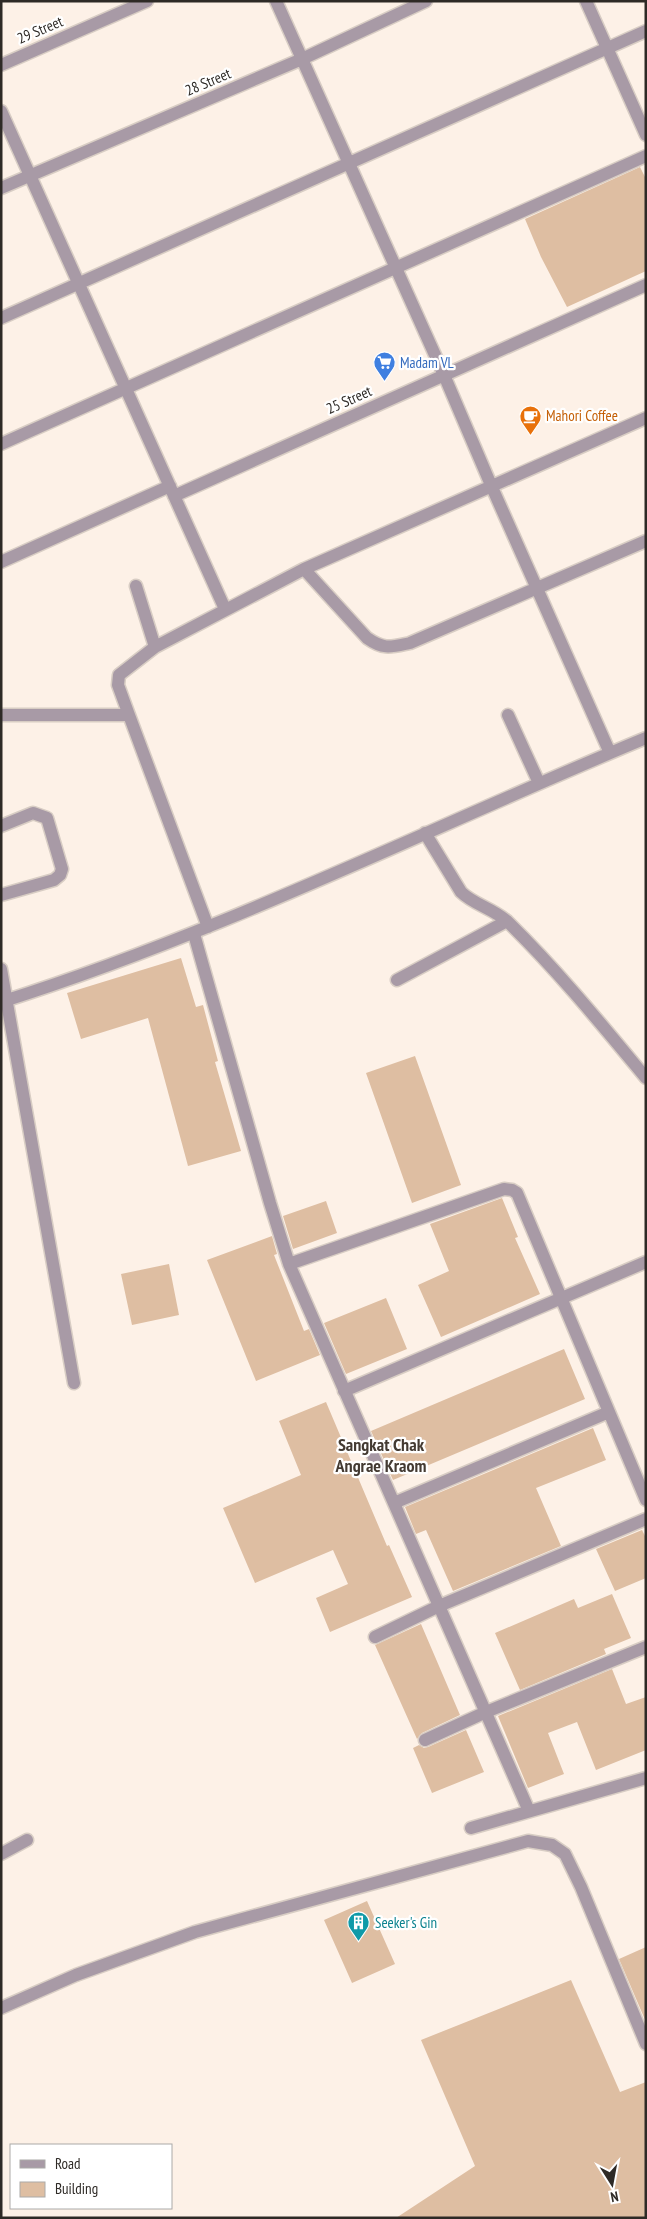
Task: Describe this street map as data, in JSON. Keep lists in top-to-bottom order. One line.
{"streets":{"street":["29 Street","28 Street","25 Street"]},"districts":["Sangkat Chak Angrae Kraom"],"places":{"supermarket":["Madam VL"],"cafe":["Mahori Coffee"],"building":["Seeker's Gin"]},"legend":["Road","Building"],"north":"bottom"}
